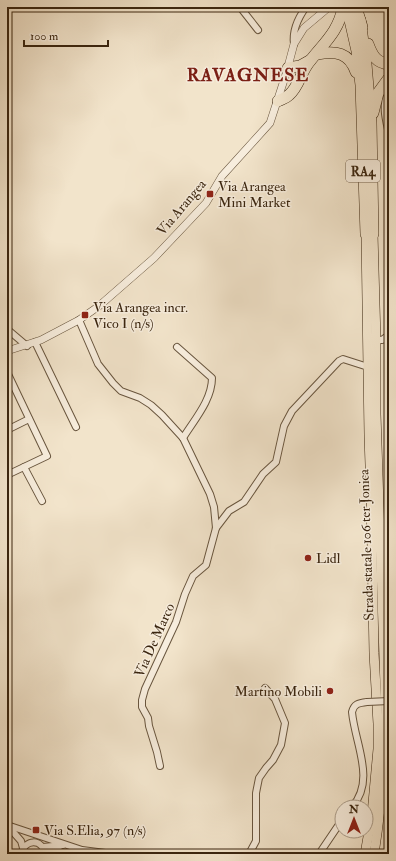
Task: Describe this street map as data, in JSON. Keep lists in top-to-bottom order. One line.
{"streets":{"highway":["RA4"],"main road":["Strada statale 106 ter Jonica"],"street":["Via Arangea","Via De Marco"]},"crossings":[["RA4","Strada statale 106 ter Jonica"]],"districts":["RAVAGNESE"],"places":{"transit":["Via Arangea Mini Market","Via Arangea incr. Vico I (n/s)","Via S.Elia, 97 (n/s)"],"other":["Lidl","Martino Mobili"]},"scale_bar":"100 m","north":"top"}
